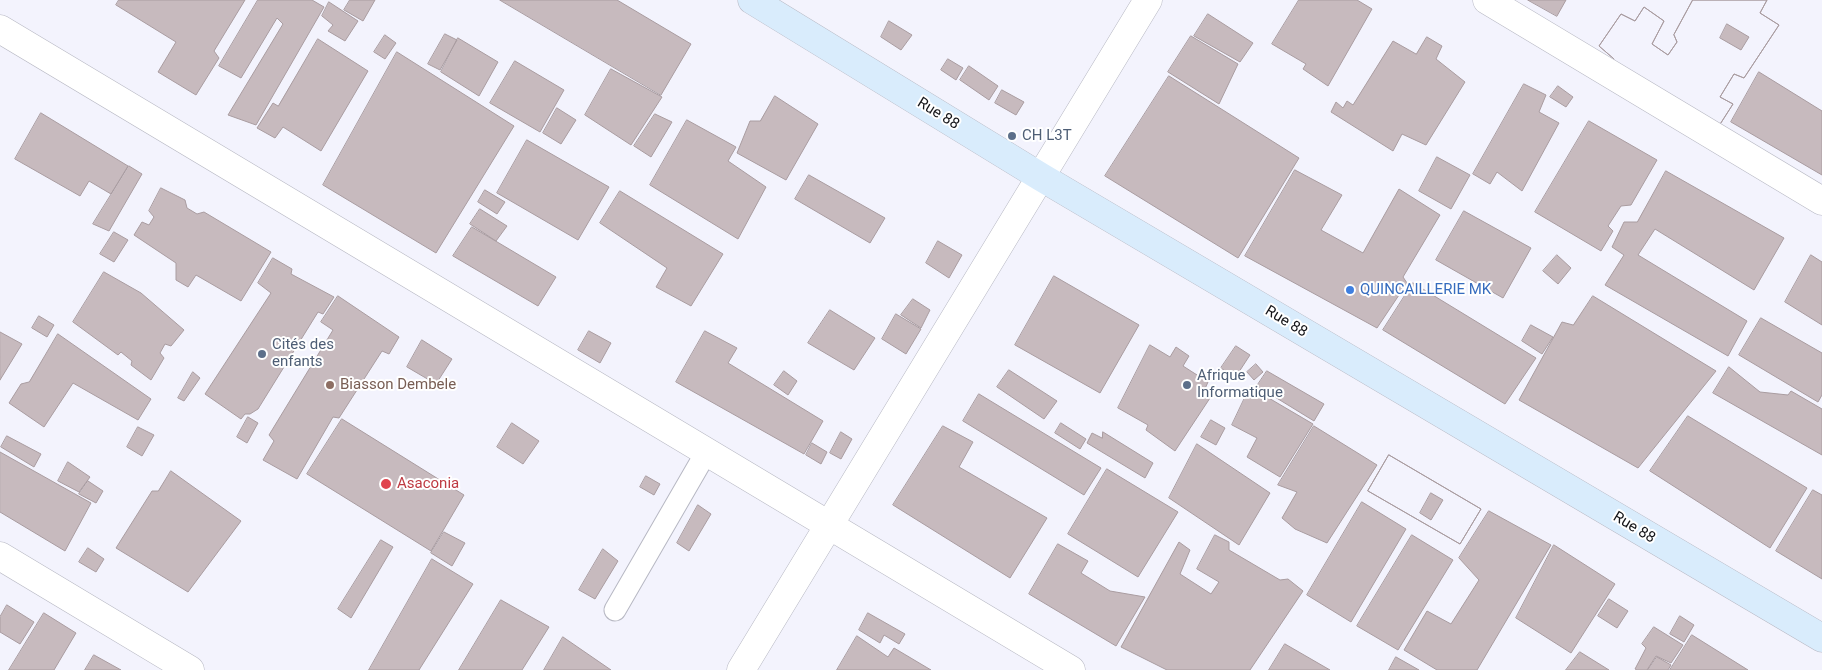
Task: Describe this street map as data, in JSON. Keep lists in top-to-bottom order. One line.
{"streets":{"main road":["Rue 88"]},"places":["CH L3T","QUINCAILLERIE MK","Cités des enfants","Biasson Dembele","Afrique Informatique","Asaconia"]}
